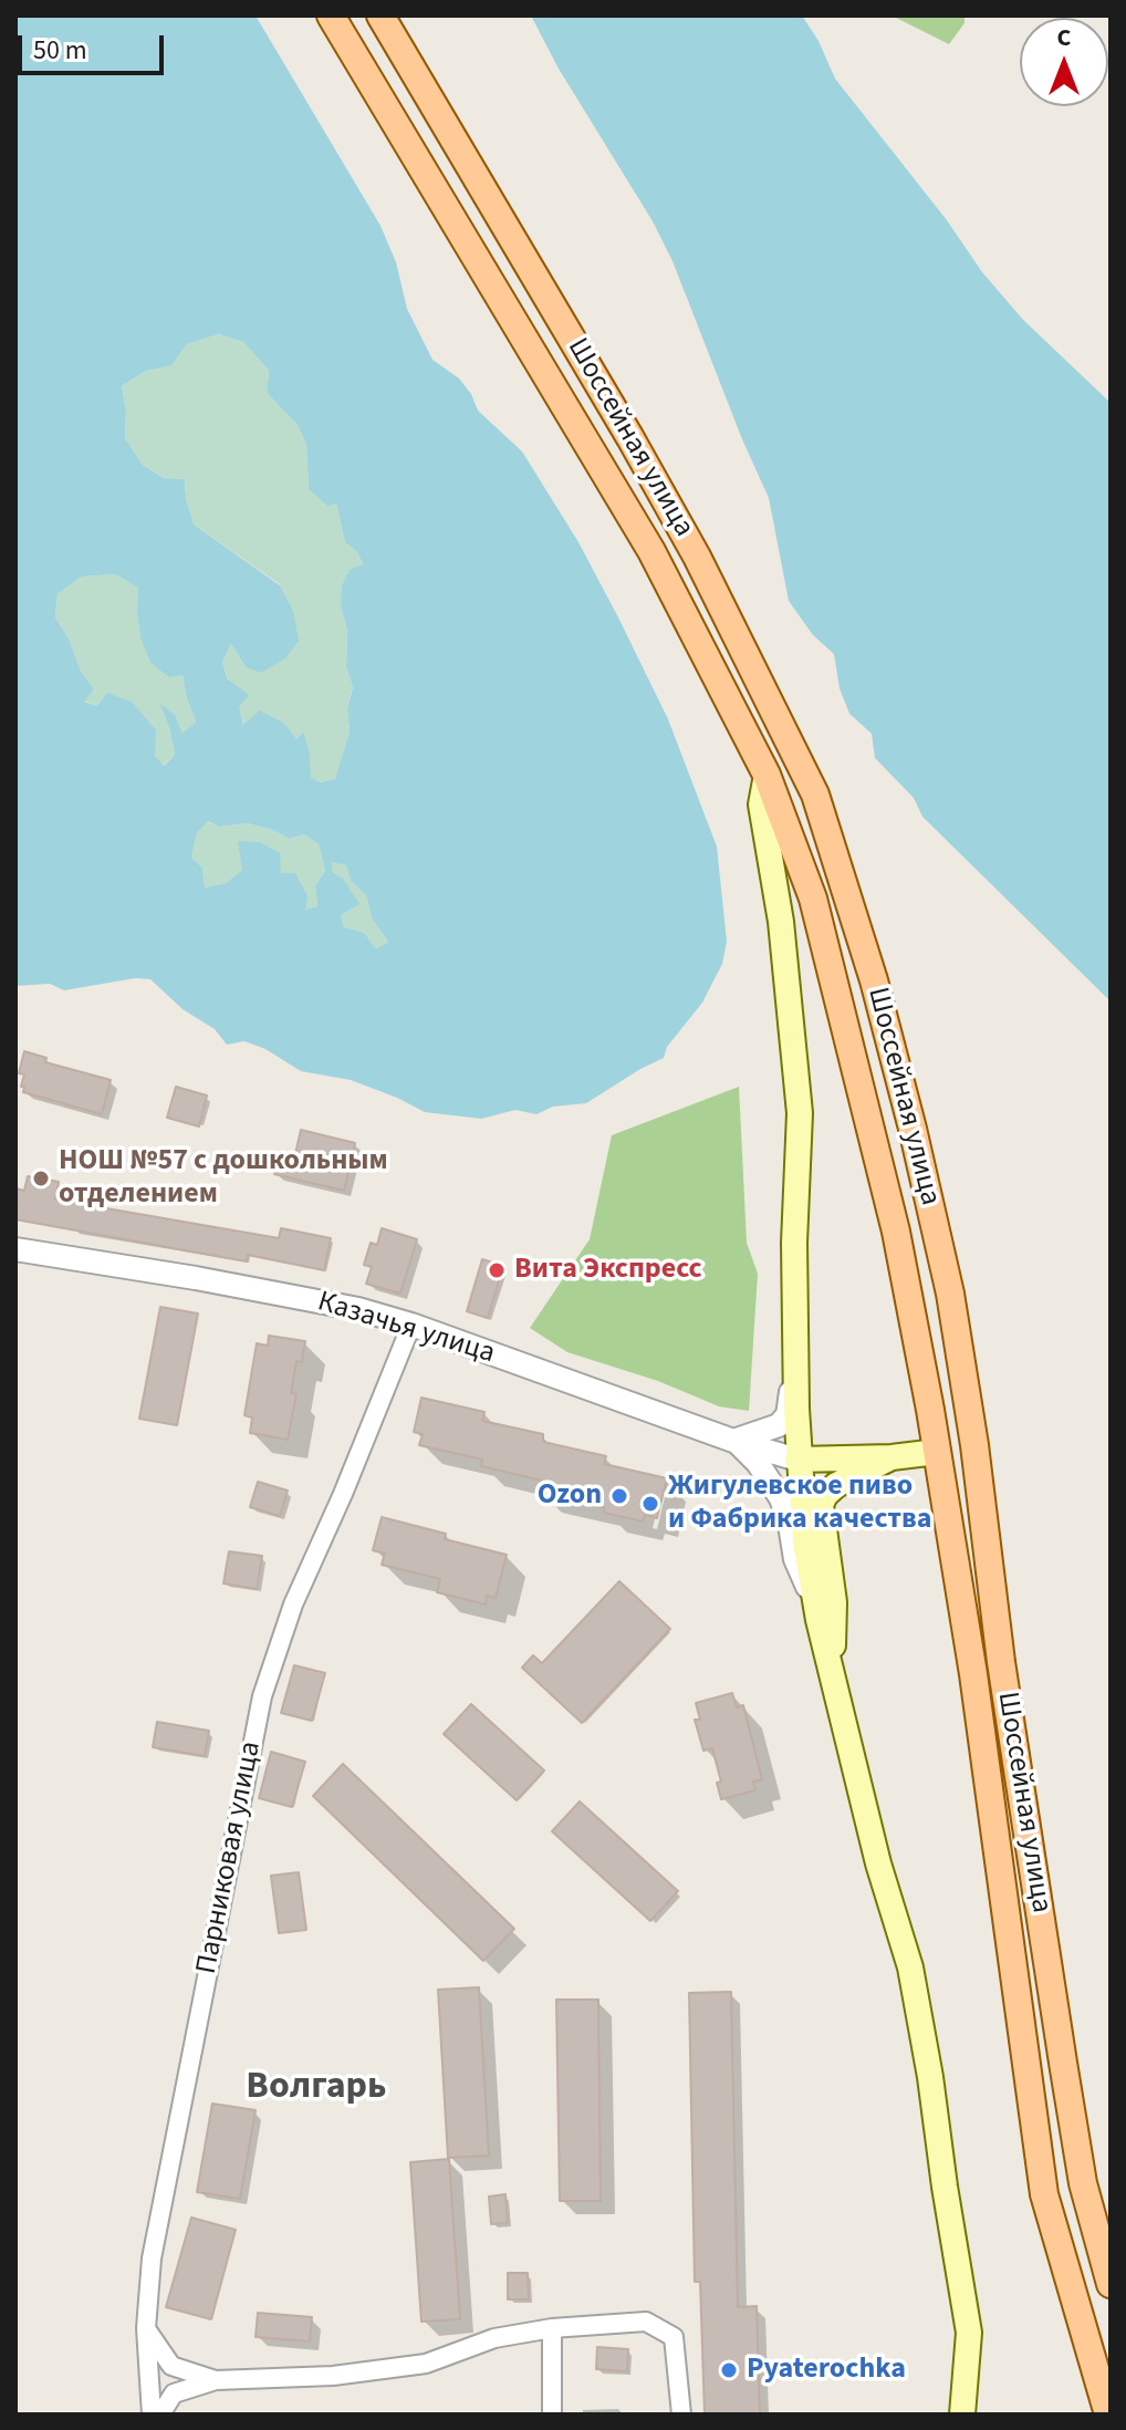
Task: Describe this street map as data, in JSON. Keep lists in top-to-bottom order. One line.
{"streets":{"main road":["Шоссейная улица","Казачья улица"],"street":["Парниковая улица"]},"crossings":[["Шоссейная улица","Казачья улица"],["Казачья улица","Парниковая улица"]],"districts":["Волгарь"],"places":["НОШ №57 с дошкольным отделением","Вита Экспресс","Ozon","Жигулевское пиво и Фабрика качества","Pyaterochka"],"scale_bar":"50 m","north":"top"}
